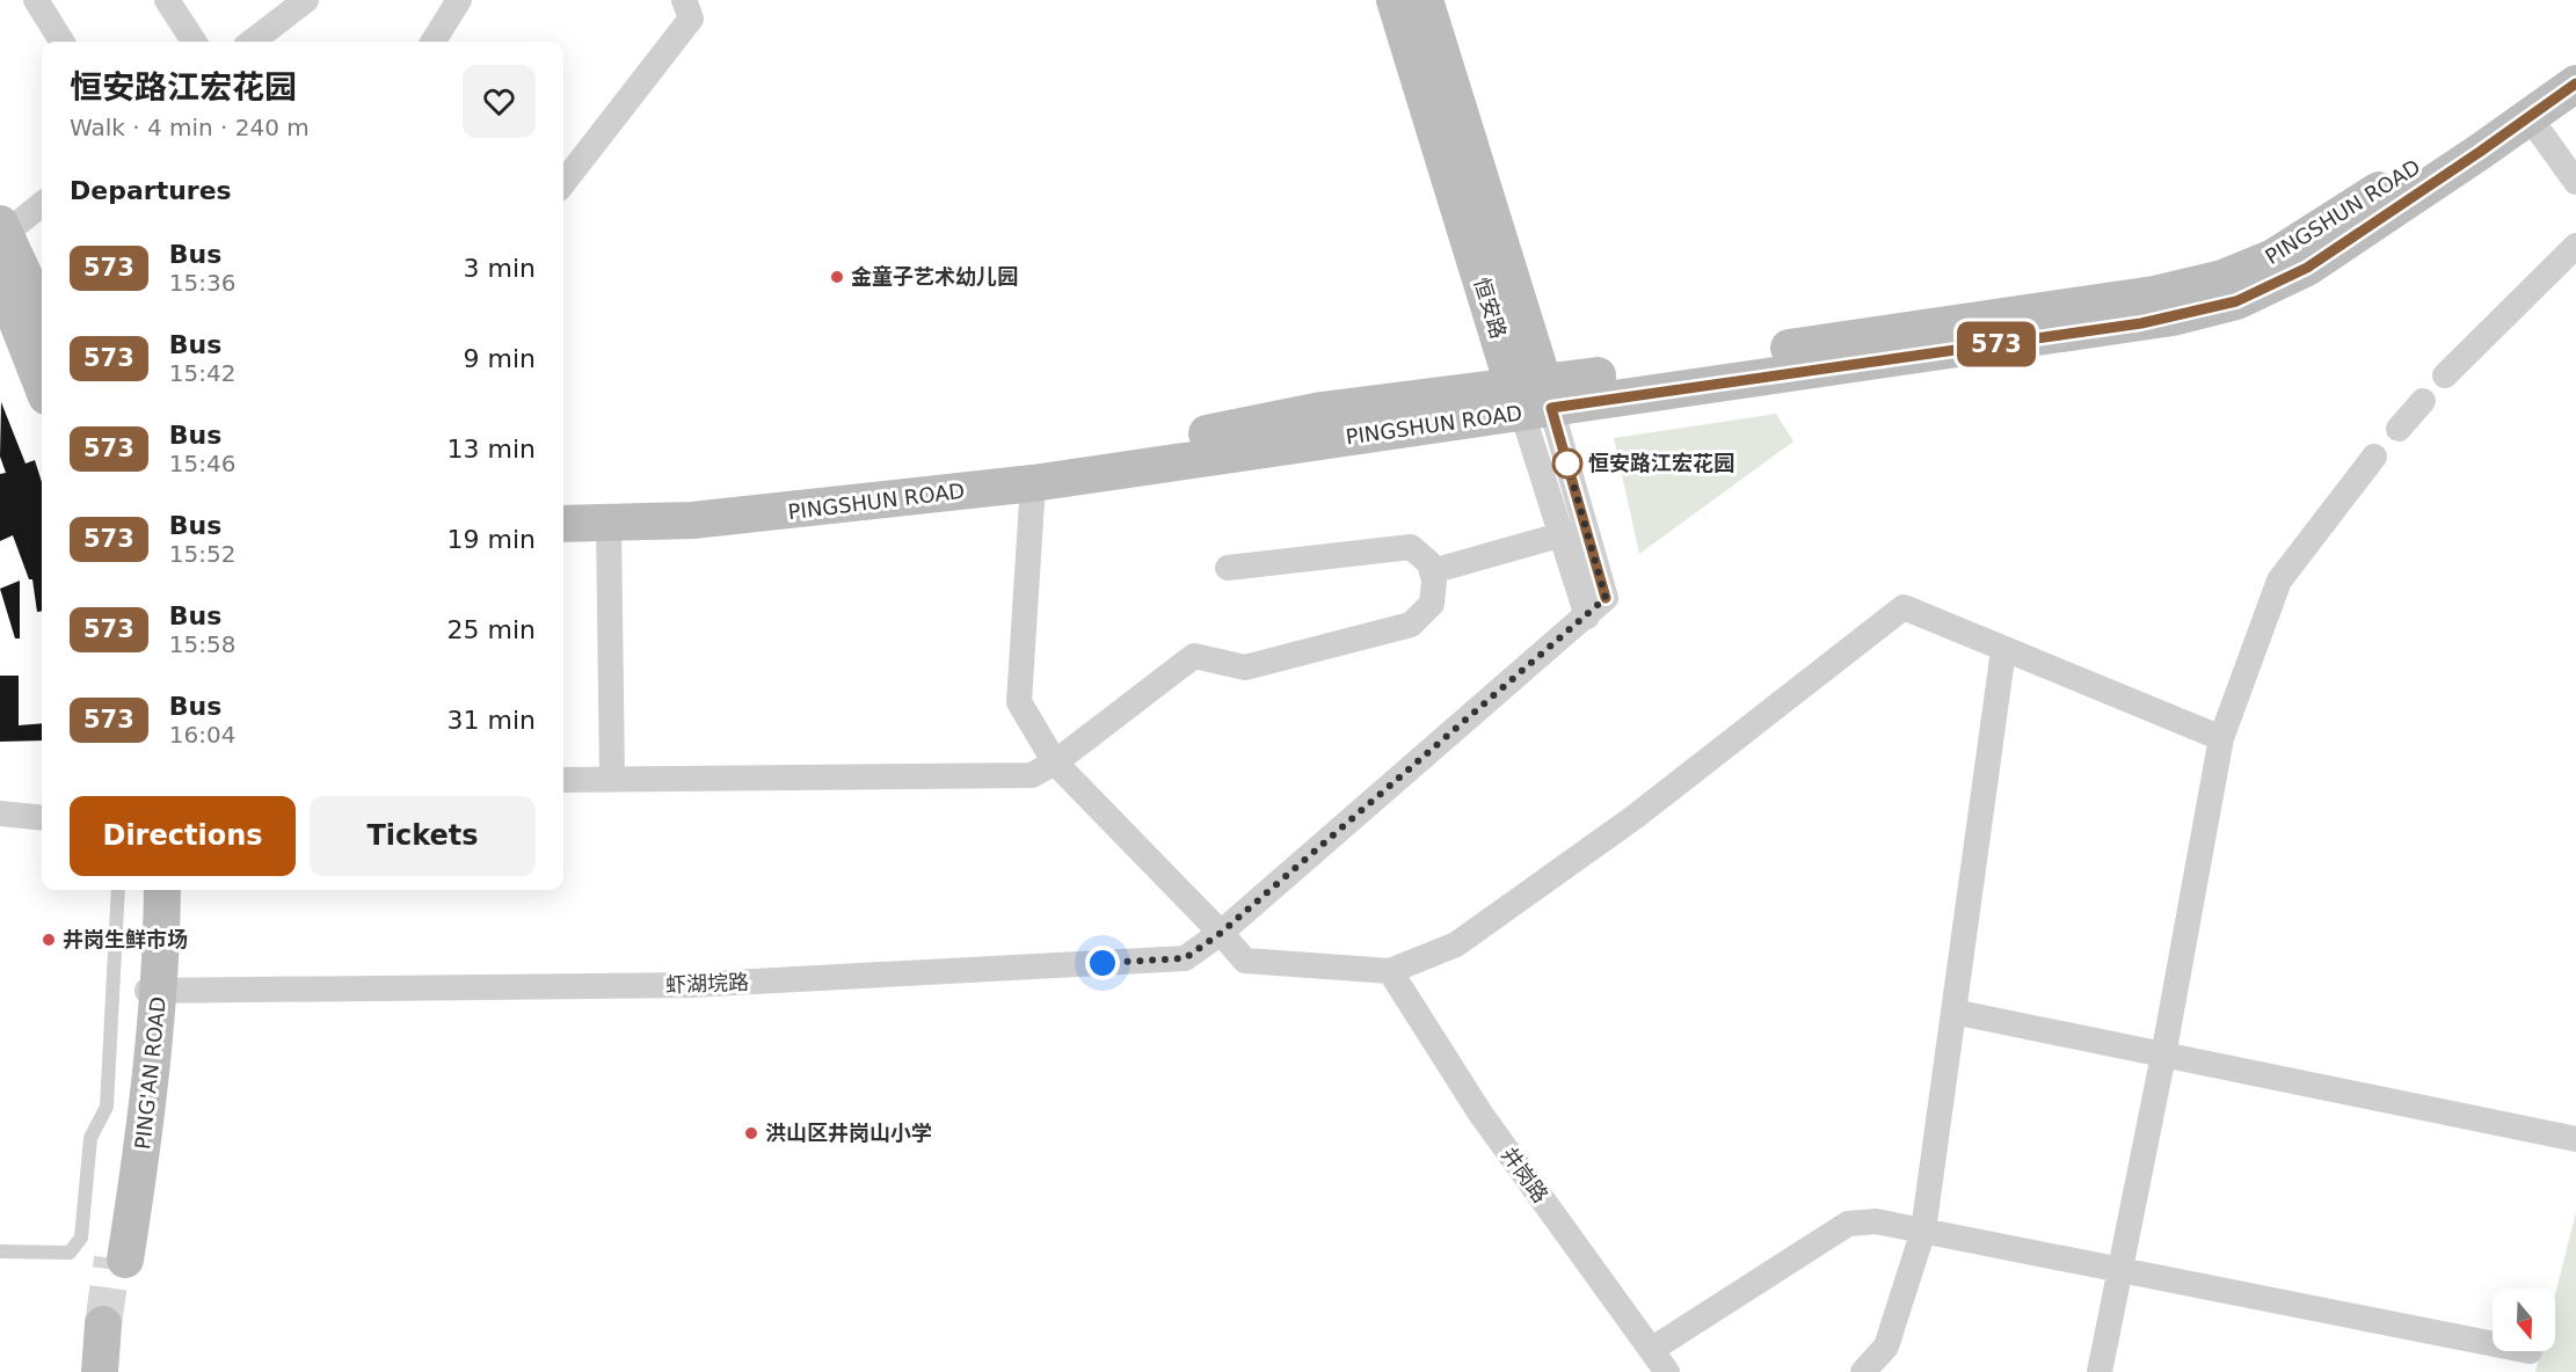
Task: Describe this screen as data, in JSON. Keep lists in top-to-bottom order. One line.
{"streets":{"main road":["PINGSHUN ROAD","恒安路","PING'AN ROAD"],"street":["虾湖垸路","井岗路"]},"crossings":[["PINGSHUN ROAD","恒安路"],["恒安路","虾湖垸路"],["虾湖垸路","PING'AN ROAD"]],"places":["金童子艺术幼儿园","恒安路江宏花园","井岗生鲜市场","洪山区井岗山小学"],"lines":["bus line 573"],"north":"bottom","page":{"on_map":"573","heading":[["恒安路江宏花园","Walk · 4 min · 240 m"],"Departures"],"list":[{"mark":"573","name":"Bus","note":"15:36","value":"3 min"},{"mark":"573","name":"Bus","note":"15:42","value":"9 min"},{"mark":"573","name":"Bus","note":"15:46","value":"13 min"},{"mark":"573","name":"Bus","note":"15:52","value":"19 min"},{"mark":"573","name":"Bus","note":"15:58","value":"25 min"},{"mark":"573","name":"Bus","note":"16:04","value":"31 min"}],"buttons":["Directions","Tickets"]}}
